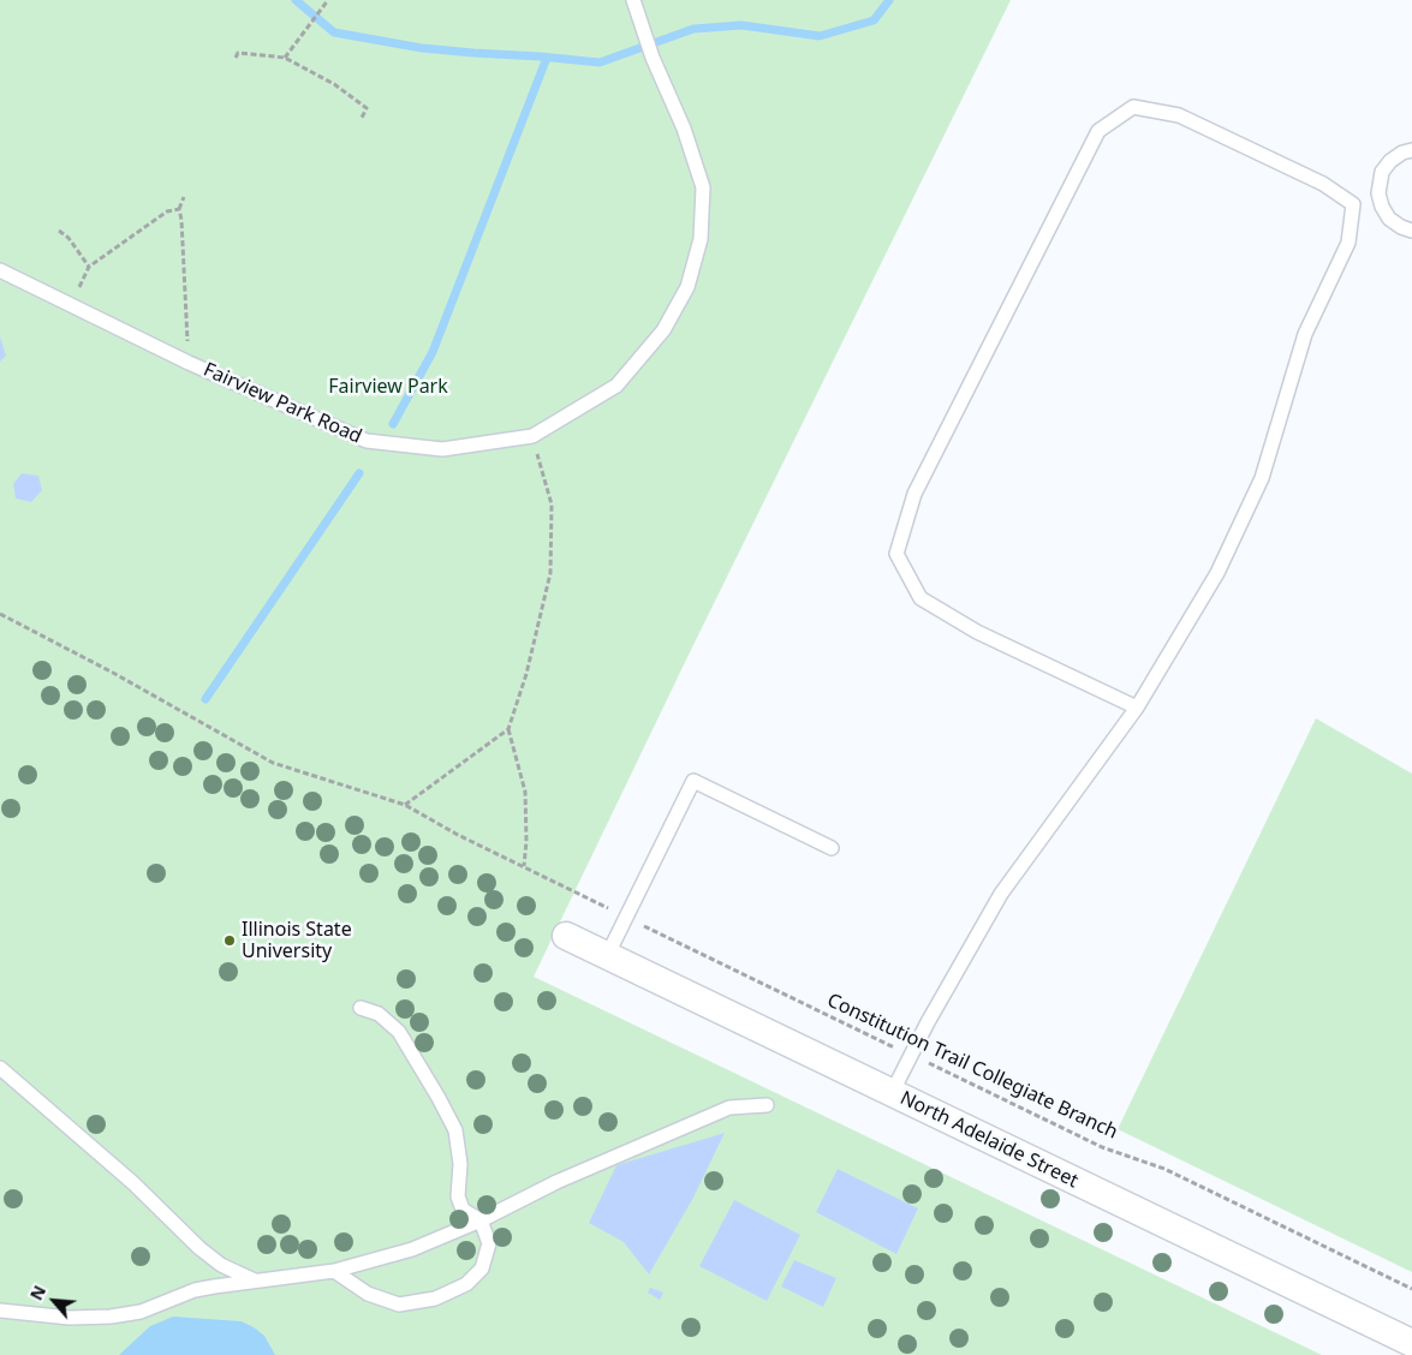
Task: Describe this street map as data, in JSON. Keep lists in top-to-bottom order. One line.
{"streets":{"street":["North Adelaide Street"],"lane":["Fairview Park Road"],"path":["Constitution Trail Collegiate Branch"]},"parks":["Fairview Park"],"places":["Illinois State University"],"north":"top left"}
